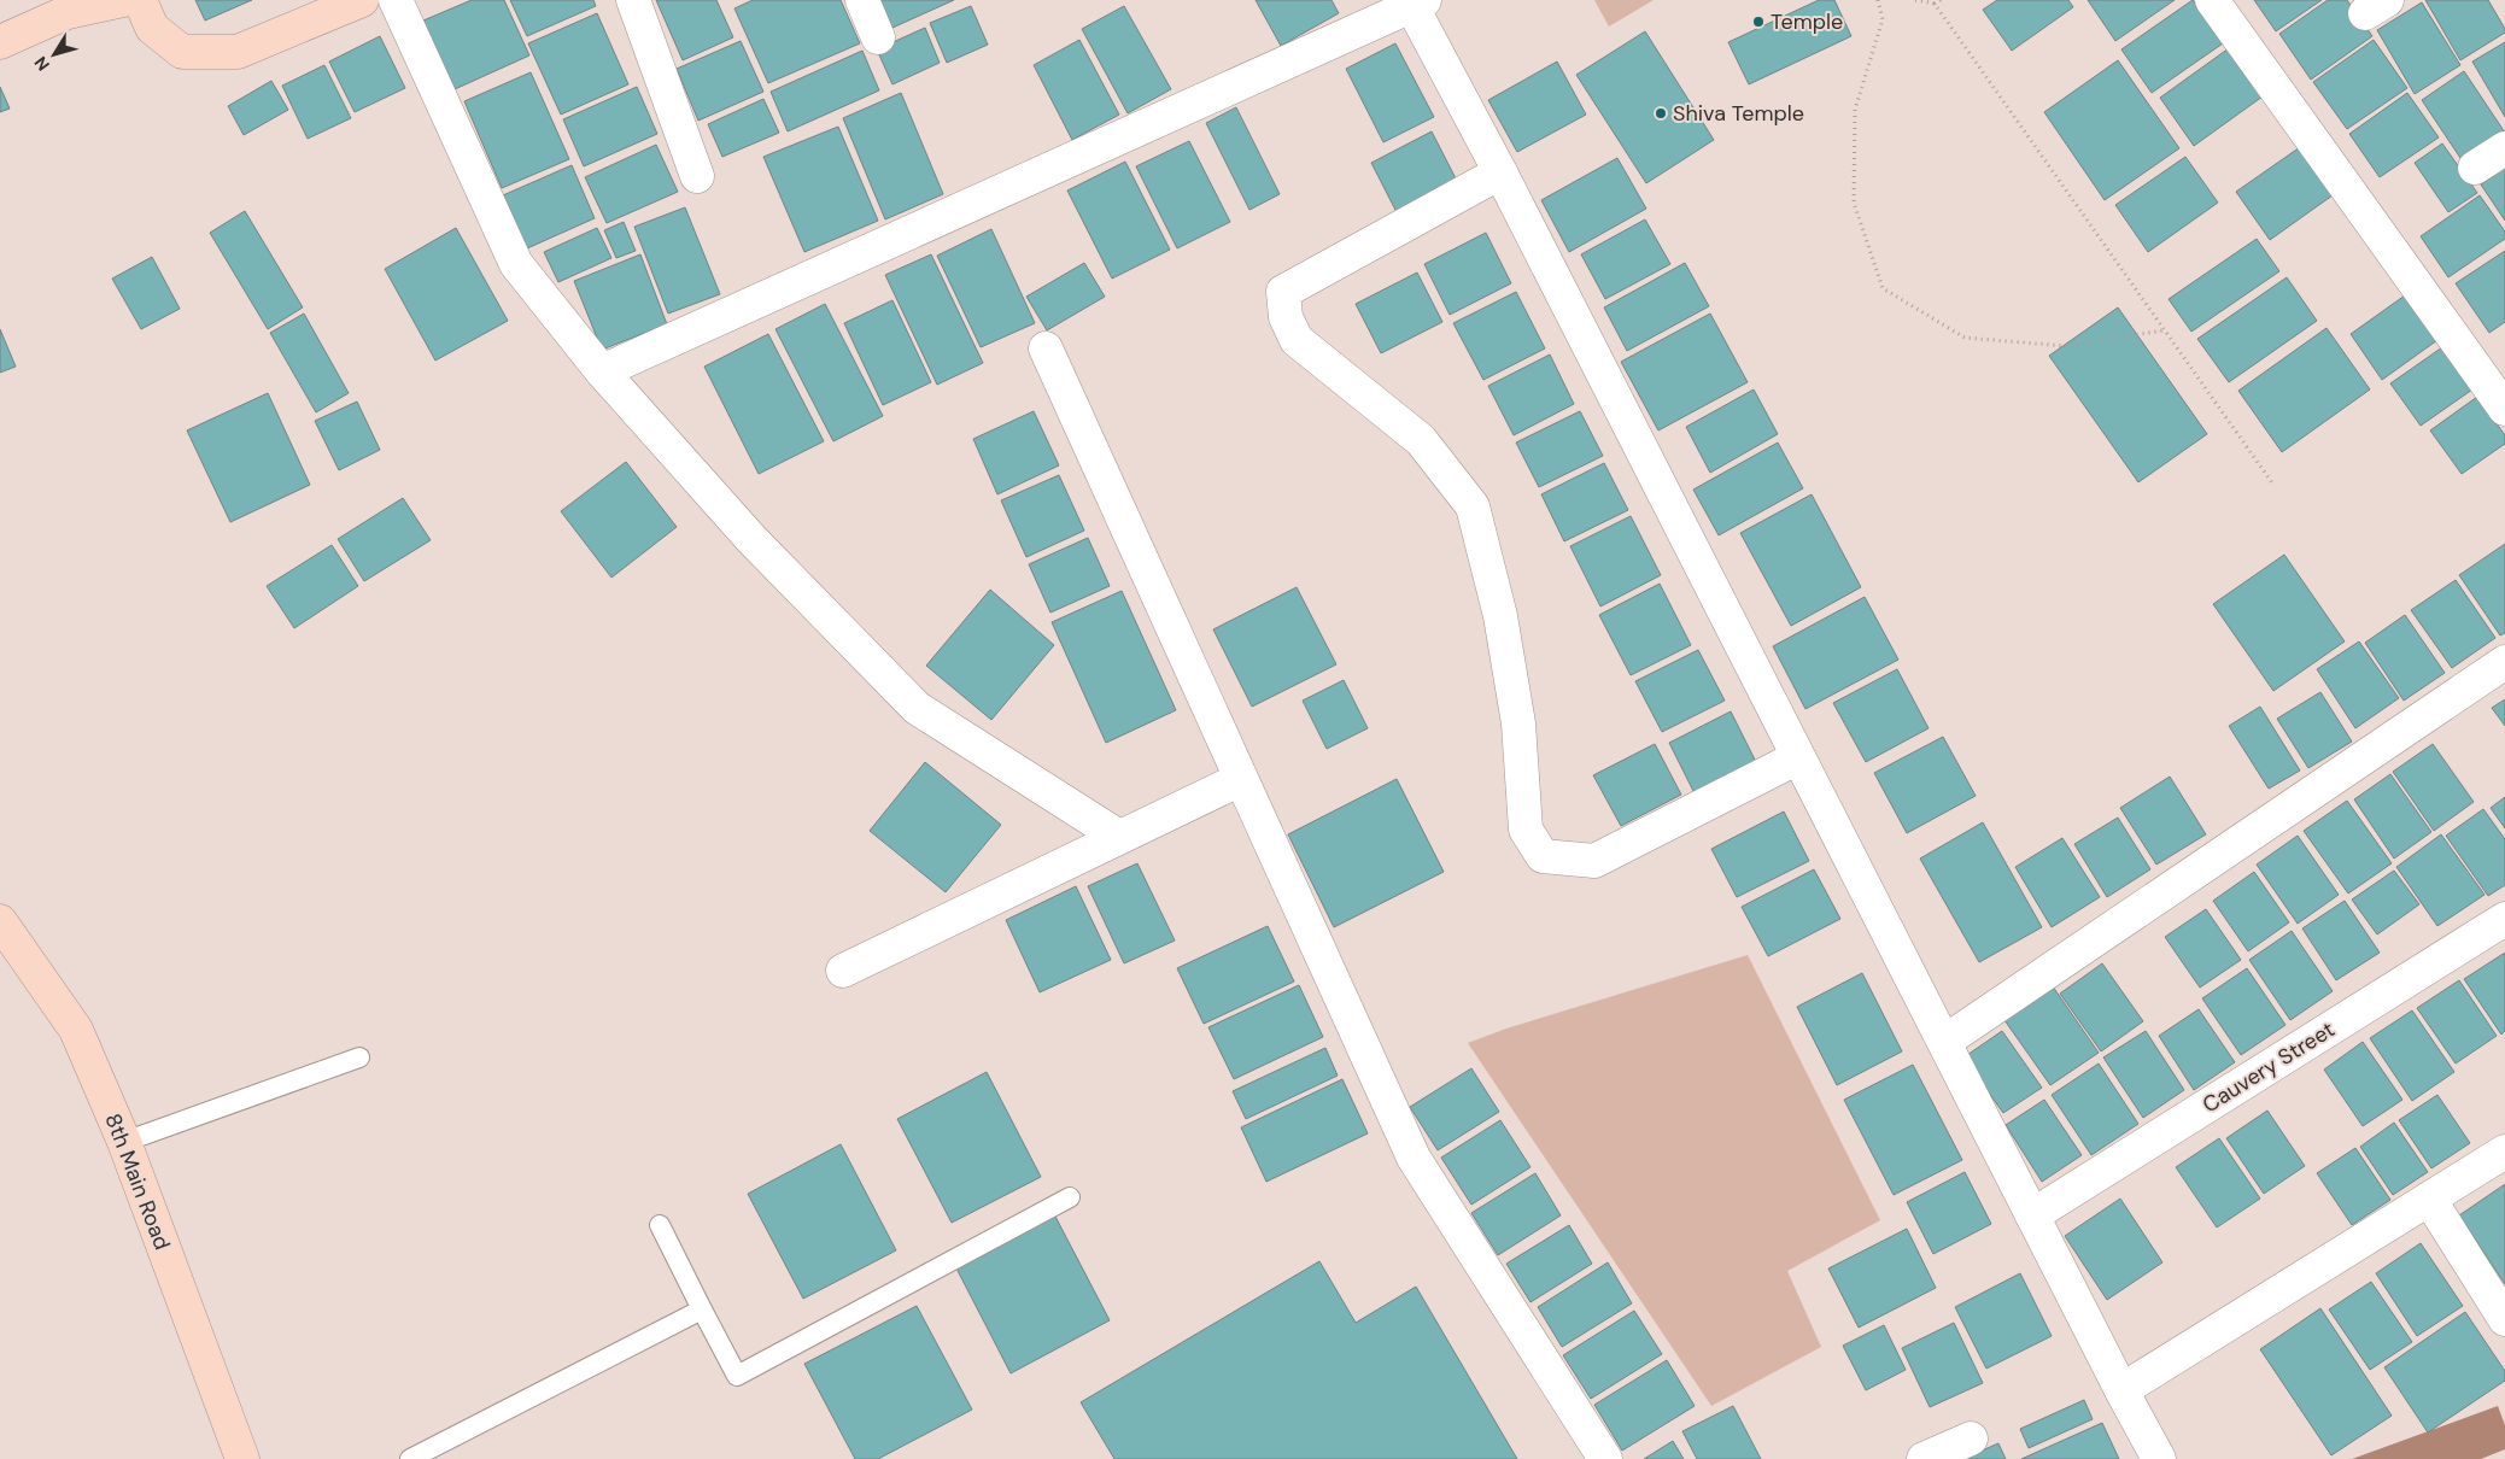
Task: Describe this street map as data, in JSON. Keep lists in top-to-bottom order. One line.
{"streets":{"street":["Cauvery Street","8th Main Road"]},"places":["Temple","Shiva Temple"],"north":"bottom left"}
